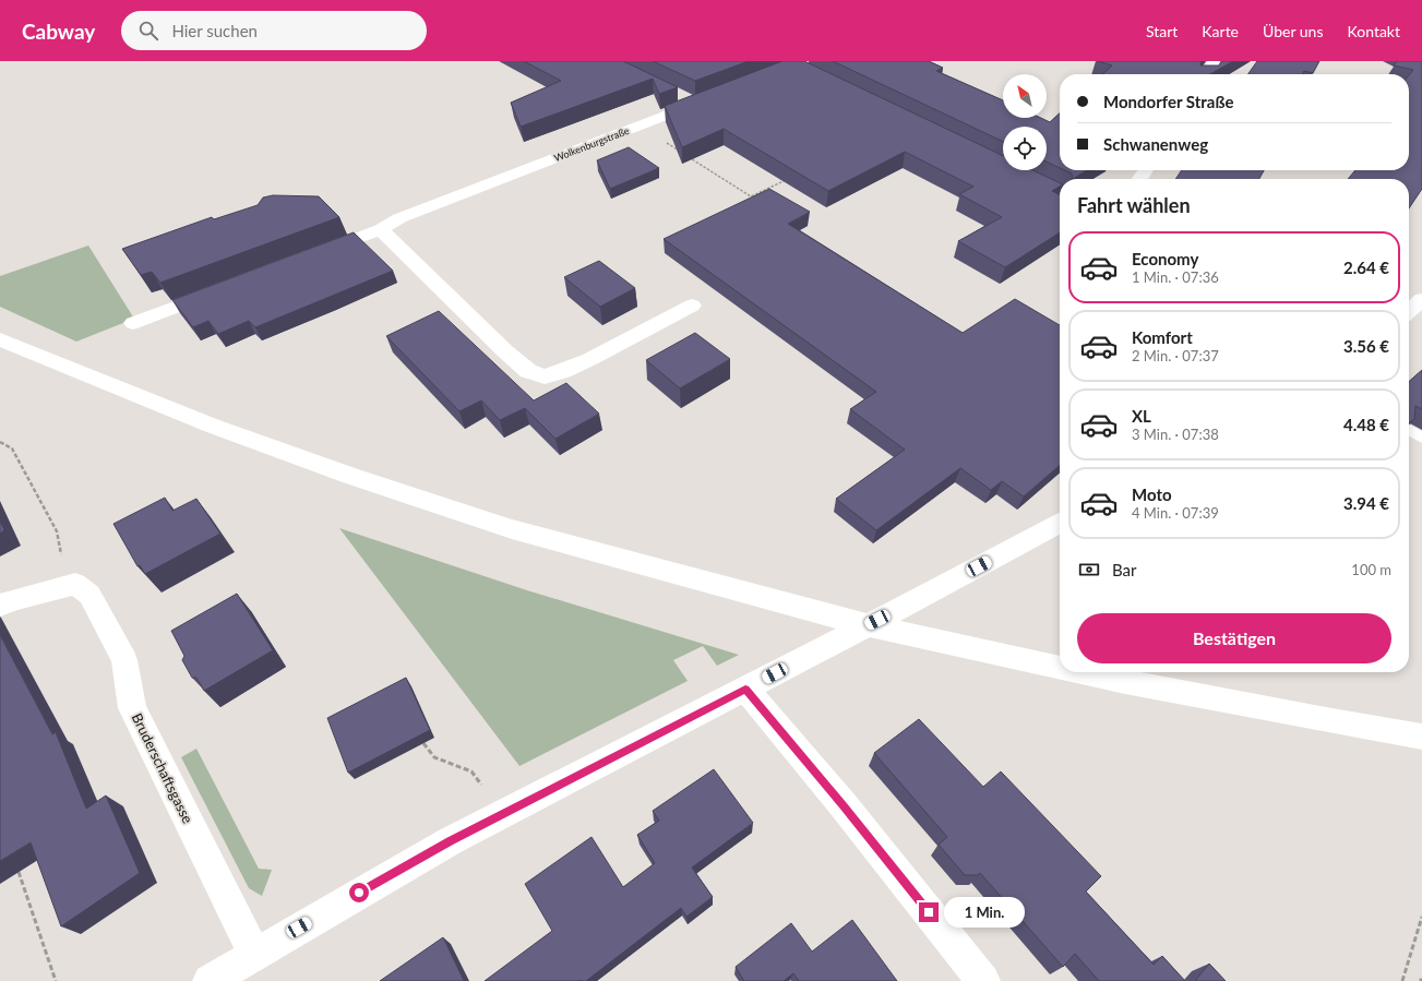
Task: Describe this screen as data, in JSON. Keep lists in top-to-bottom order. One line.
{"streets":{"street":["Wolkenburgstraße","Bruderschaftsgasse"]},"north":"top left","page":{"header":"Cabway","search":"Hier suchen","nav":["Start","Karte","Über uns","Kontakt"],"banner":["Mondorfer Straße","Schwanenweg"],"heading":"Fahrt wählen","list":[{"name":"Economy","note":"1 Min. · 07:36","value":"2.64 €"},{"name":"Komfort","note":"2 Min. · 07:37","value":"3.56 €"},{"name":"XL","note":"3 Min. · 07:38","value":"4.48 €"},{"name":"Moto","note":"4 Min. · 07:39","value":"3.94 €"}],"pay":["Bar","100 m"],"buttons":"Bestätigen","bubble":"1 Min."}}
